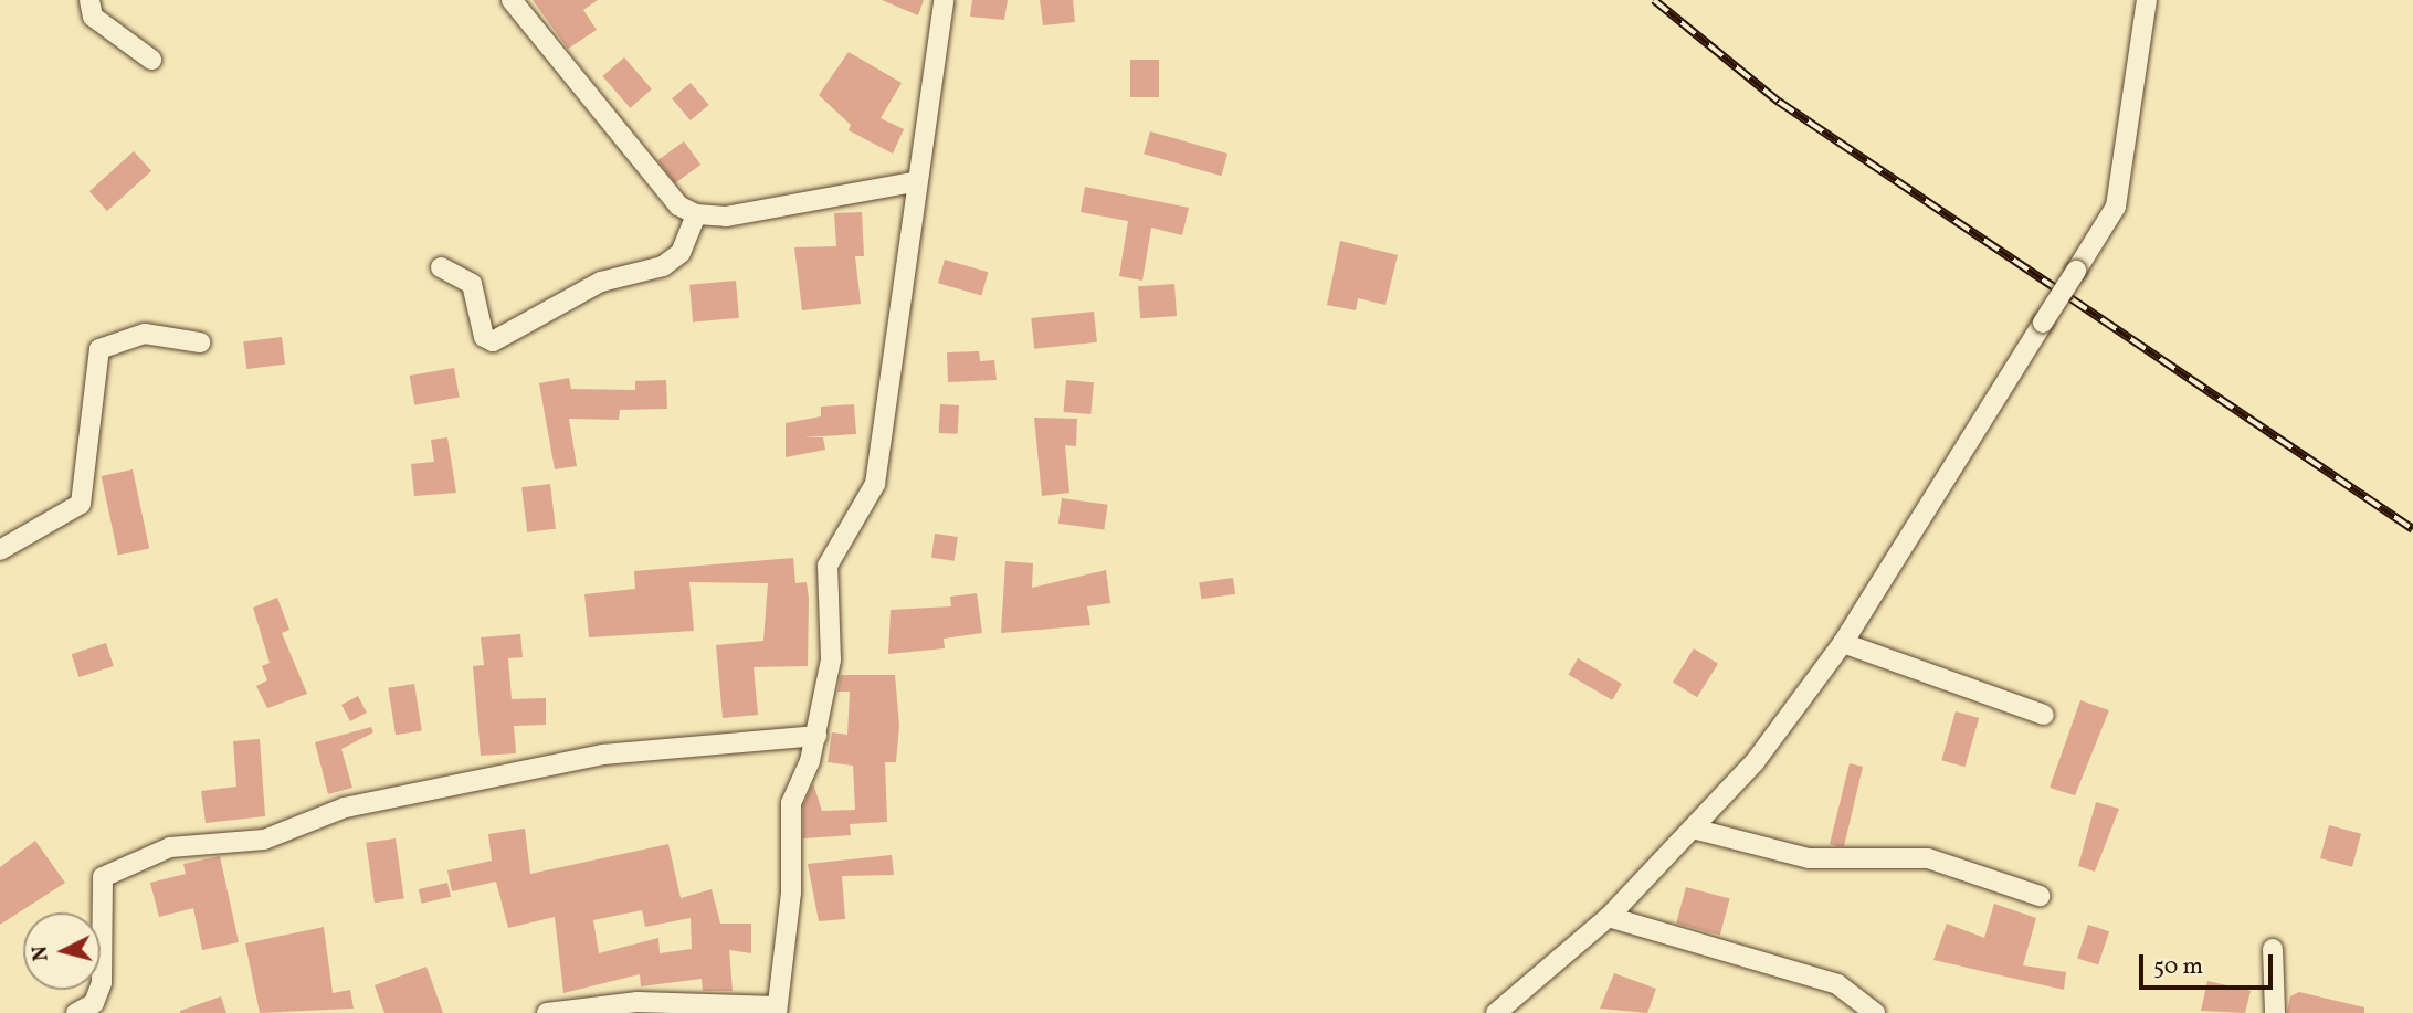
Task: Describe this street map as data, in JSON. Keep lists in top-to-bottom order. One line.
{"scale_bar":"50 m","north":"left"}
